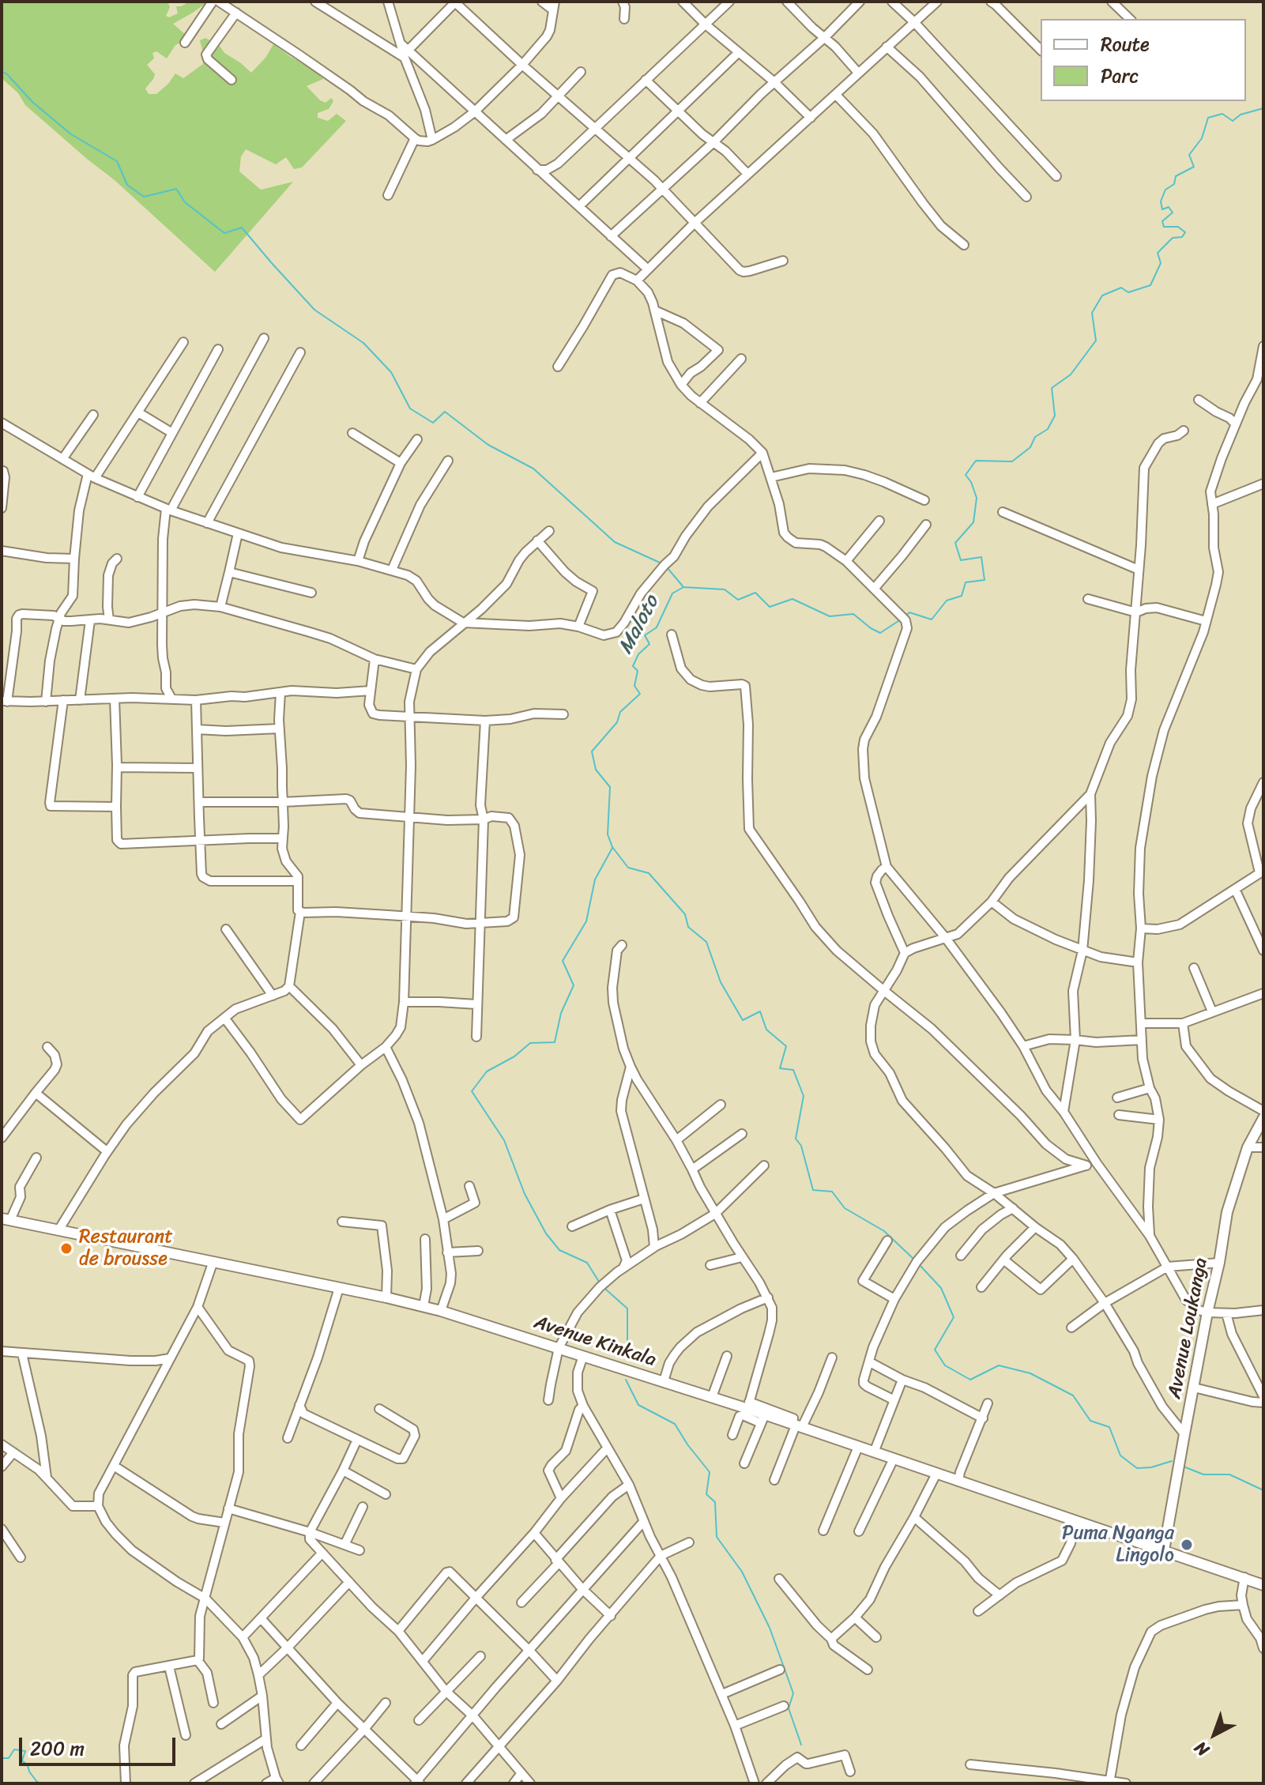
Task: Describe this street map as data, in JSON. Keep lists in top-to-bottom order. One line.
{"streets":{"main road":["Avenue Loukanga","Avenue Kinkala"]},"crossings":[["Avenue Loukanga","Avenue Kinkala"]],"water":["Maloto"],"places":["Restaurant de brousse","Puma Nganga Lingolo"],"legend":["Route","Parc"],"scale_bar":"200 m","north":"bottom left"}
